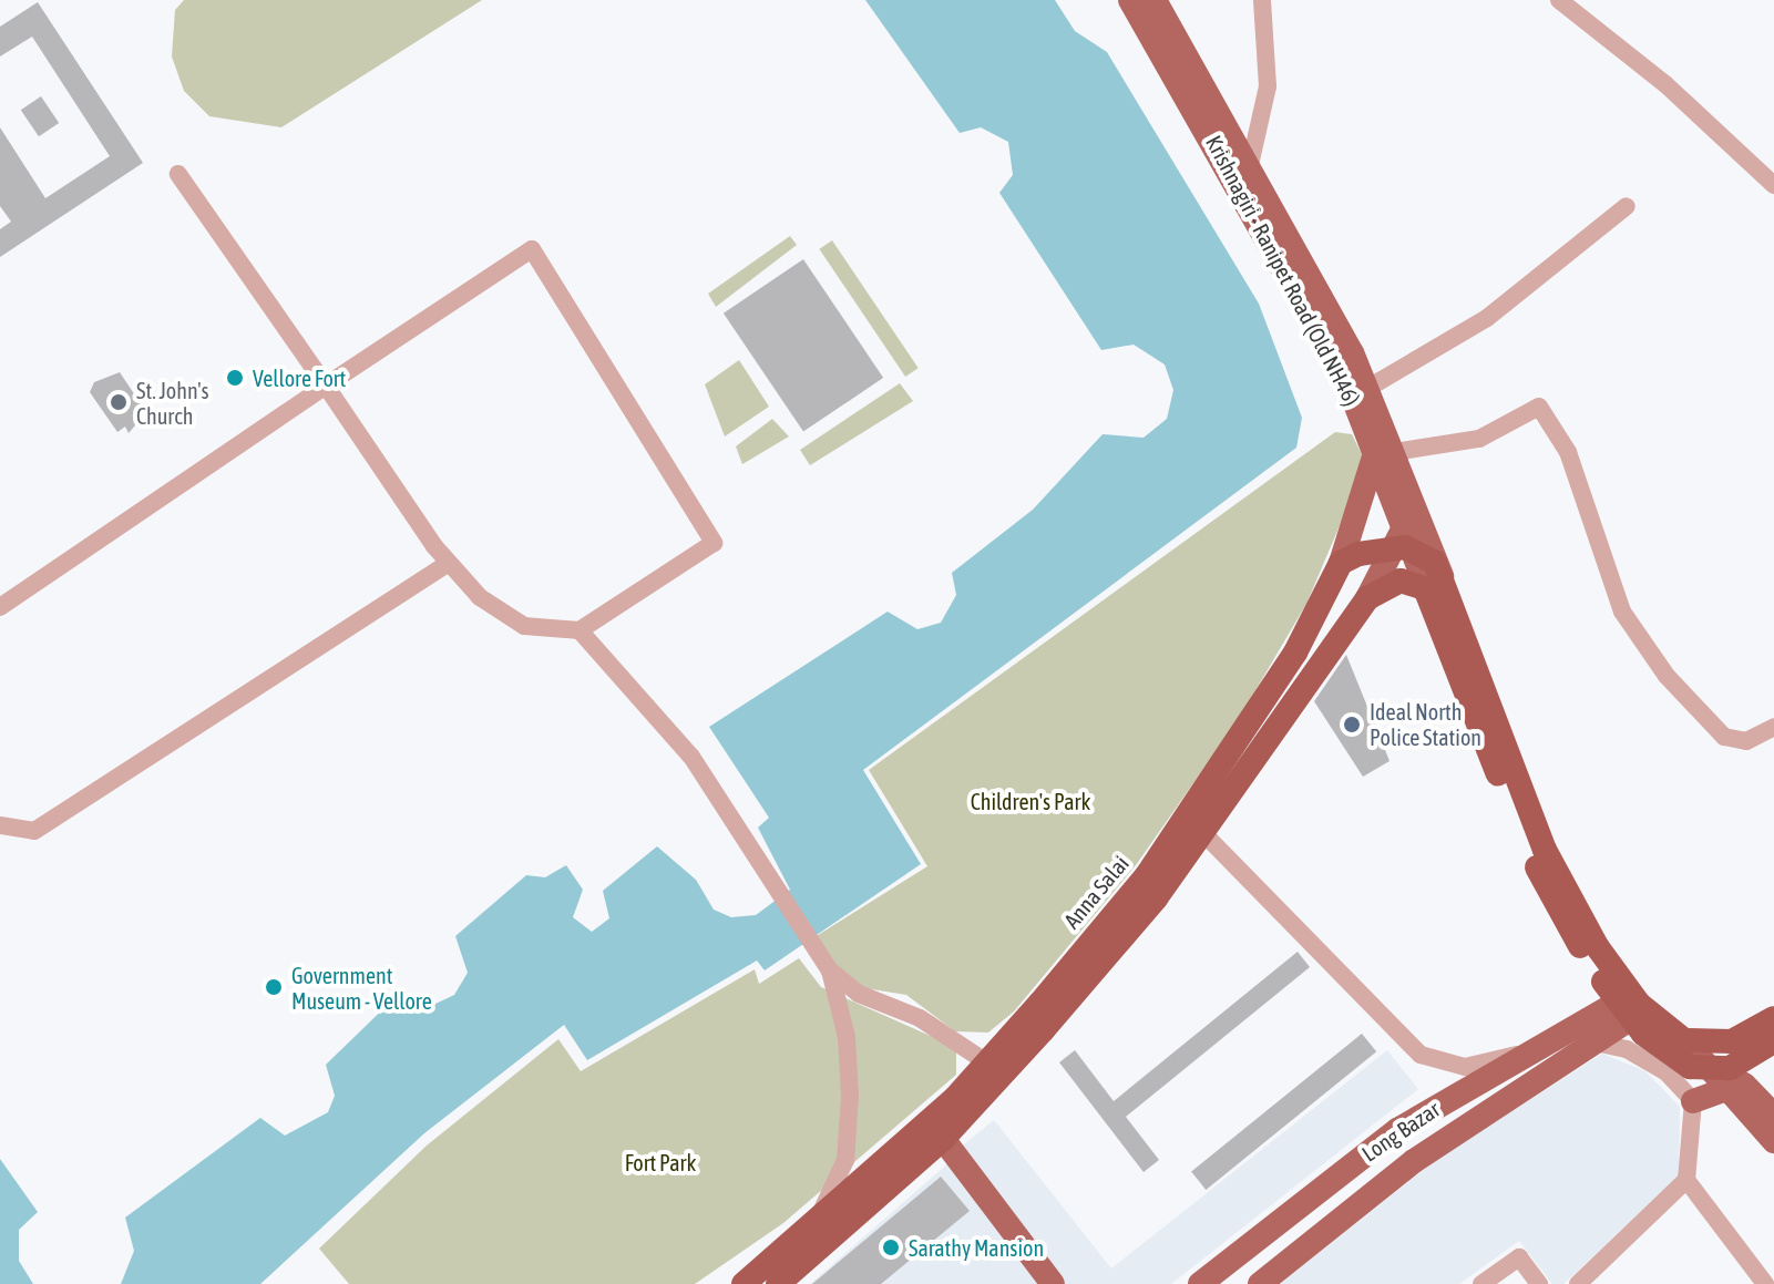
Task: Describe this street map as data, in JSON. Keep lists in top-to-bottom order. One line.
{"streets":{"highway":["Anna Salai"],"main road":["Krishnagiri - Ranipet Road (Old NH46)","Long Bazar"]},"parks":["Children's Park","Fort Park"],"places":["Vellore Fort","St. John's Church","Ideal North Police Station","Government Museum - Vellore","Sarathy Mansion"]}
